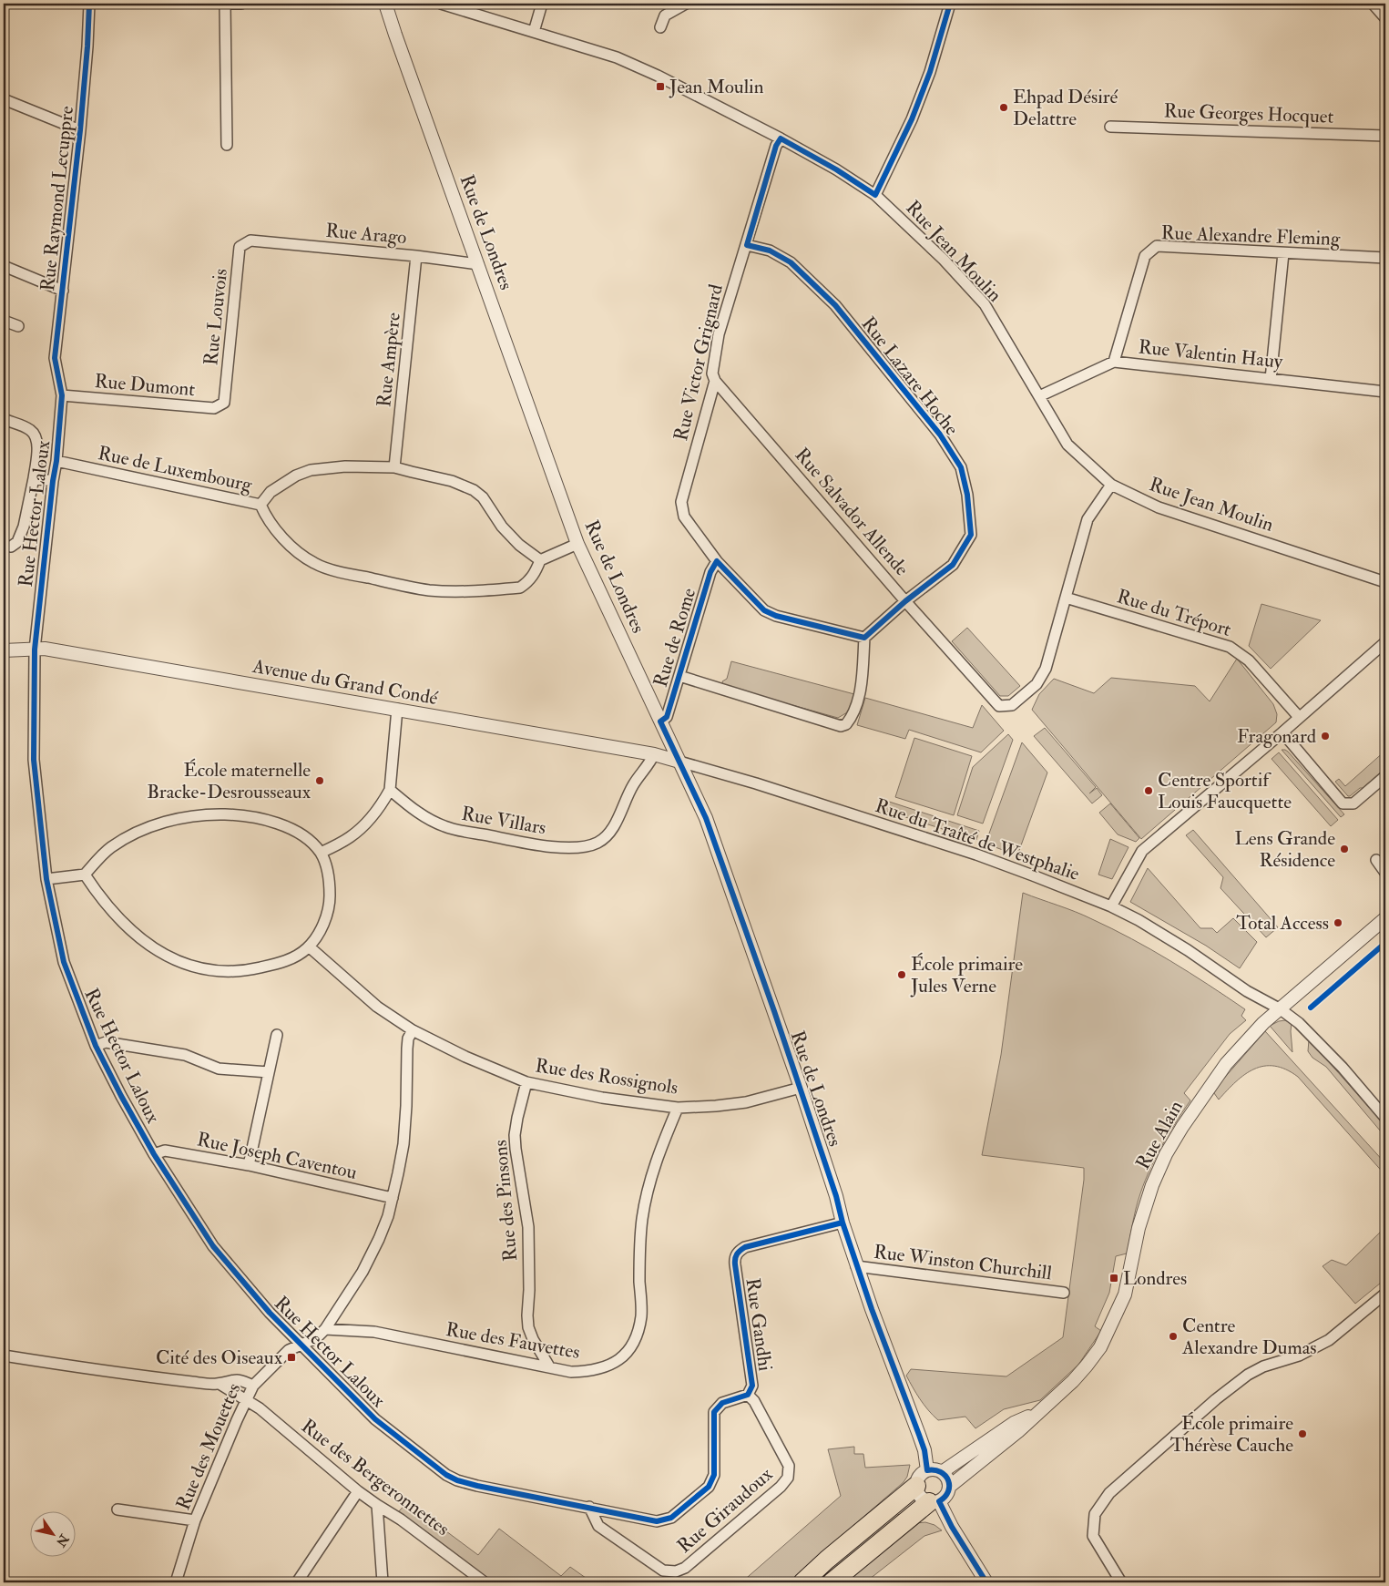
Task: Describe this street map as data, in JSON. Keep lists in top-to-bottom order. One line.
{"streets":{"street":["Rue Georges Hocquet","Rue Raymond Lecuppre","Rue de Londres","Rue Arago","Rue Alexandre Fleming","Rue Jean Moulin","Rue Louvois","Rue Valentin Hauy","Rue Ampère","Rue Victor Grignard","Rue Lazare Hoche","Rue Dumont","Rue de Luxembourg","Rue Salvador Allende","Rue Hector Laloux","Rue du Tréport","Rue de Rome","Avenue du Grand Condé","Rue Villars","Rue du Traîté de Westphalie","Rue des Rossignols","Rue Alain","Rue Joseph Caventou","Rue des Pinsons","Rue Winston Churchill","Rue Gandhi","Rue des Fauvettes","Rue des Mouettes","Rue des Bergeronnettes","Rue Giraudoux"]},"crossings":[["Rue Raymond Lecuppre","Rue Dumont"],["Rue Raymond Lecuppre","Rue Hector Laloux"],["Rue de Londres","Rue Arago"],["Rue de Londres","Rue de Rome"],["Rue de Londres","Avenue du Grand Condé"],["Rue de Londres","Rue du Traîté de Westphalie"],["Rue de Londres","Rue des Rossignols"],["Rue de Londres","Rue Alain"],["Rue de Londres","Rue Winston Churchill"],["Rue de Londres","Rue Gandhi"],["Rue Arago","Rue Louvois"],["Rue Arago","Rue Ampère"],["Rue Alexandre Fleming","Rue Valentin Hauy"],["Rue Jean Moulin","Rue Valentin Hauy"],["Rue Jean Moulin","Rue Victor Grignard"],["Rue Louvois","Rue Dumont"],["Rue Ampère","Rue de Luxembourg"],["Rue Victor Grignard","Rue Lazare Hoche"],["Rue Victor Grignard","Rue Salvador Allende"],["Rue Victor Grignard","Rue de Rome"],["Rue Lazare Hoche","Rue Salvador Allende"],["Rue Dumont","Rue Hector Laloux"],["Rue de Luxembourg","Rue Hector Laloux"],["Rue Salvador Allende","Rue du Tréport"],["Rue Hector Laloux","Avenue du Grand Condé"],["Rue Hector Laloux","Rue Joseph Caventou"],["Rue Hector Laloux","Rue Gandhi"],["Rue Hector Laloux","Rue des Mouettes"],["Avenue du Grand Condé","Rue Villars"],["Avenue du Grand Condé","Rue du Traîté de Westphalie"],["Rue du Traîté de Westphalie","Rue Alain"],["Rue des Rossignols","Rue des Pinsons"],["Rue des Rossignols","Rue des Fauvettes"],["Rue des Pinsons","Rue des Fauvettes"],["Rue Gandhi","Rue Giraudoux"],["Rue des Fauvettes","Rue des Mouettes"],["Rue des Mouettes","Rue des Bergeronnettes"]],"places":{"transit":["Jean Moulin","Londres","Cité des Oiseaux"],"other":["Ehpad Désiré Delattre","Fragonard","École maternelle Bracke-Desrousseaux","Centre Sportif Louis Faucquette","Lens Grande Résidence","Total Access","École primaire Jules Verne","Centre Alexandre Dumas","École primaire Thérèse Cauche"]},"north":"bottom right"}
